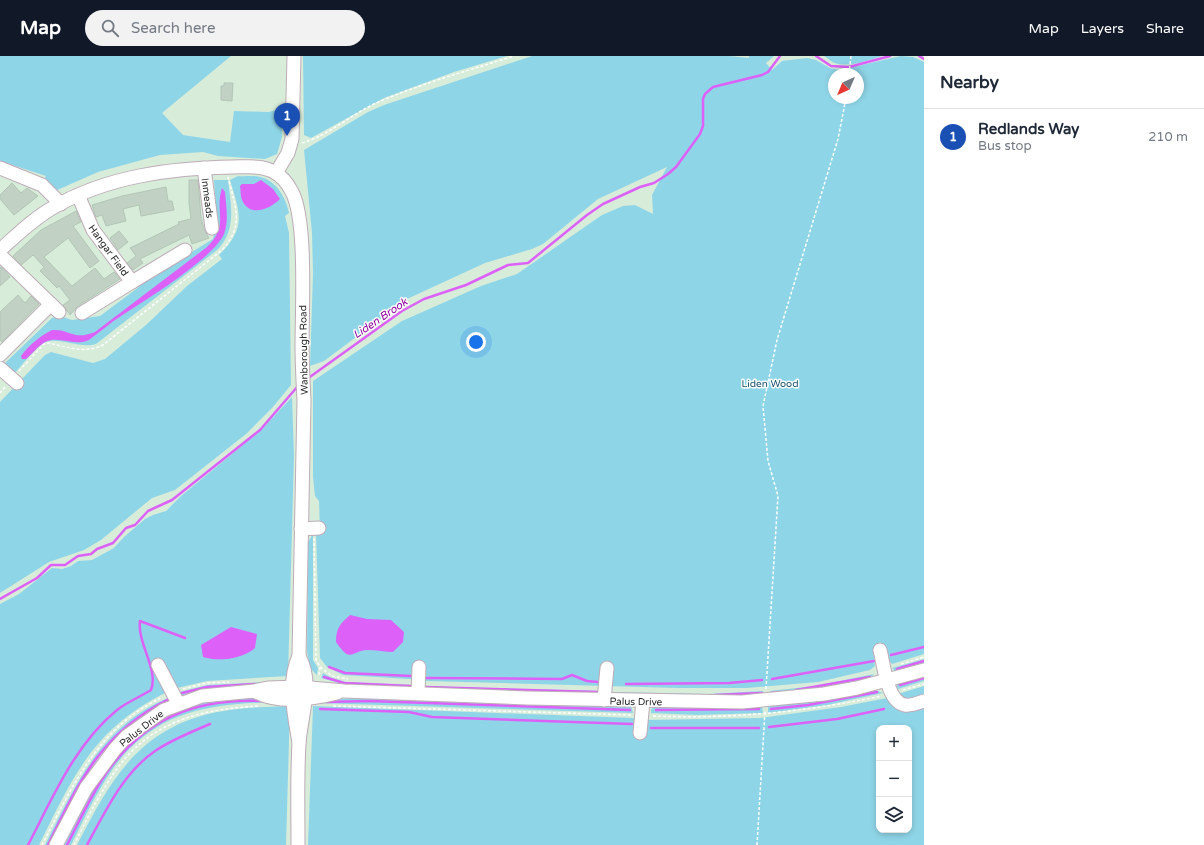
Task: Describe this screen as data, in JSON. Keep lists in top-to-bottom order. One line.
{"streets":{"street":["Inmeads","Hangar Field","Wanborough Road","Palus Drive"]},"crossings":[["Wanborough Road","Palus Drive"]],"water":["Liden Brook"],"parks":["Liden Wood"],"north":"bottom left","page":{"header":"Map","search":"Search here","nav":["Map","Layers","Share"],"heading":"Nearby","pins":"1","list":[{"mark":"1","name":"Redlands Way","note":"Bus stop","value":"210 m"}],"map_buttons":["+","−"]}}
